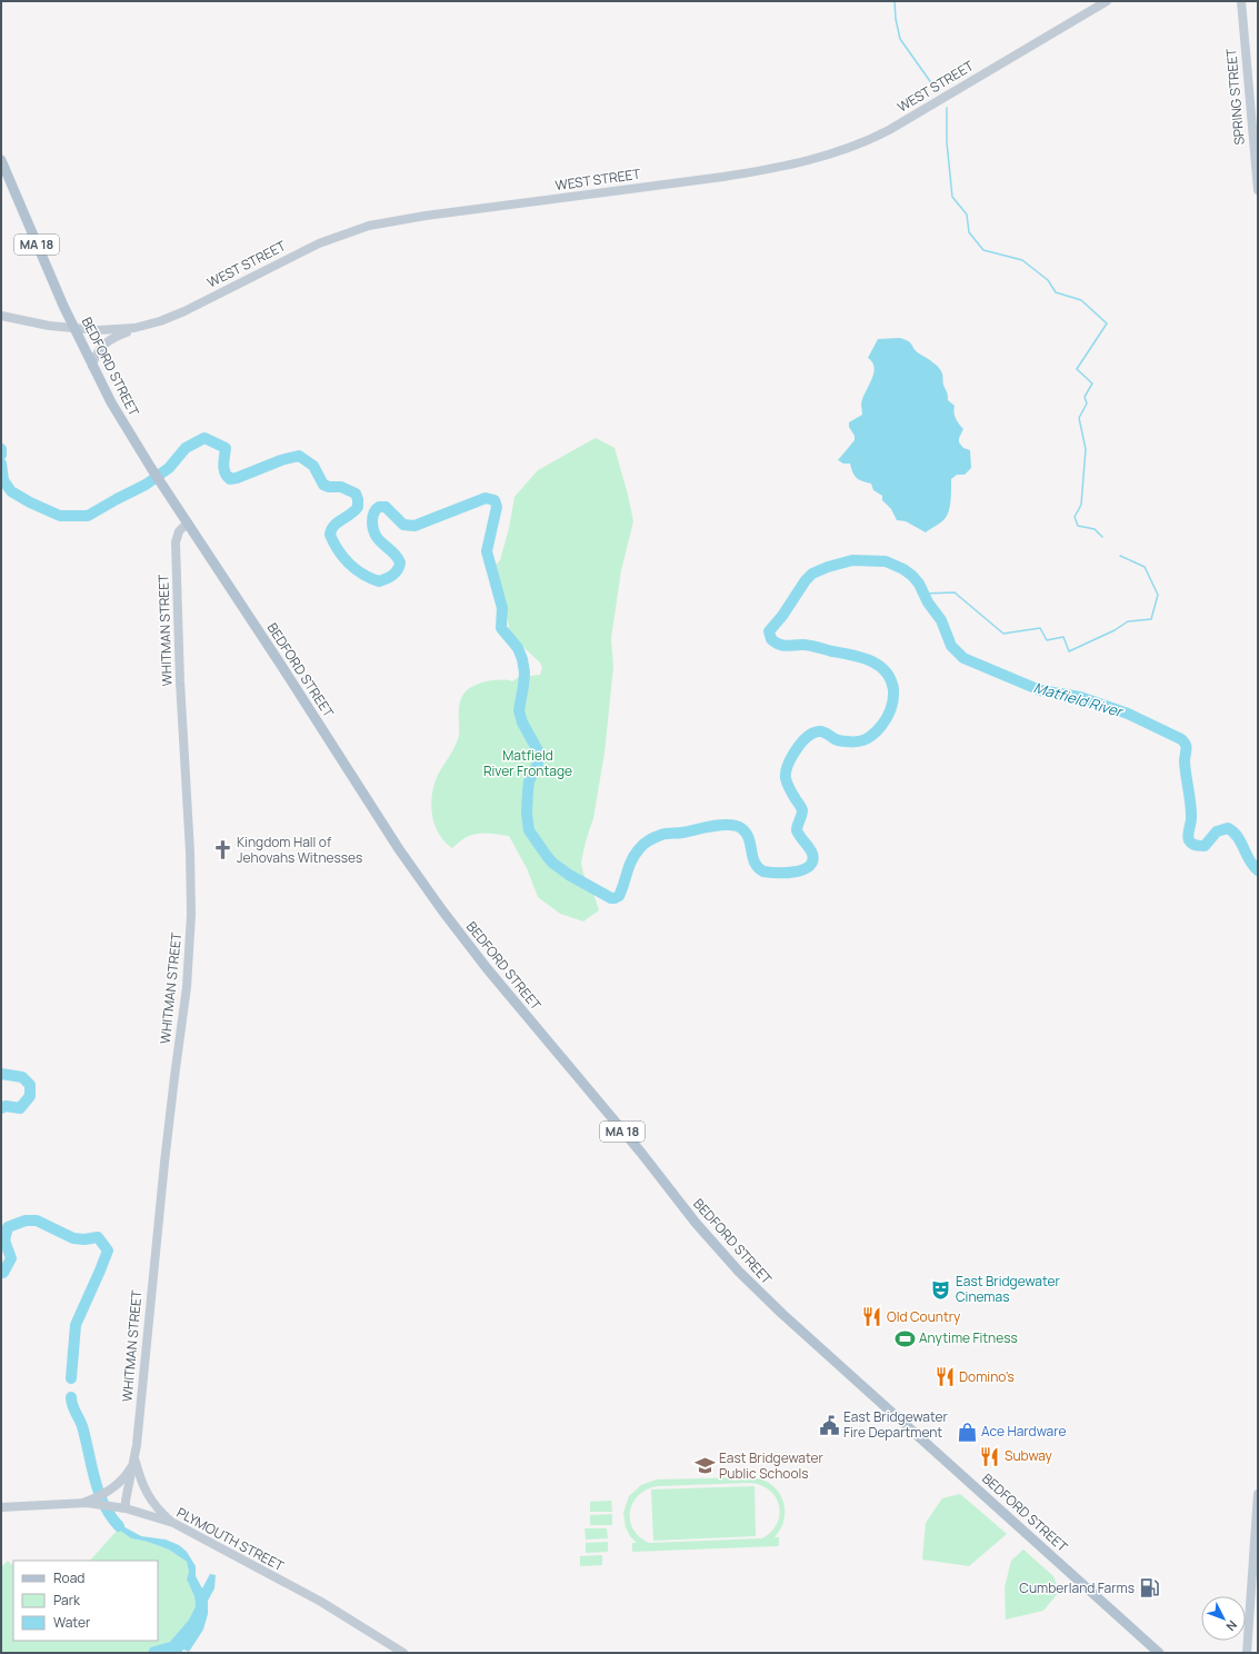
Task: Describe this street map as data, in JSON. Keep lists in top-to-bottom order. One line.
{"streets":{"main road":["WEST STREET","SPRING STREET","MA 18","BEDFORD STREET","WHITMAN STREET","PLYMOUTH STREET"]},"crossings":[["WEST STREET","BEDFORD STREET"],["BEDFORD STREET","WHITMAN STREET"],["WHITMAN STREET","PLYMOUTH STREET"]],"water":["Matfield River"],"parks":["Matfield River Frontage"],"places":{"church":["Kingdom Hall of Jehovahs Witnesses"],"theatre":["East Bridgewater Cinemas"],"restaurant":["Old Country","Domino's","Subway"],"sports":["Anytime Fitness"],"public building":["East Bridgewater Fire Department"],"shop":["Ace Hardware"],"school or university":["East Bridgewater Public Schools"],"fuel station":["Cumberland Farms"]},"legend":["Road","Park","Water"],"north":"bottom right"}
